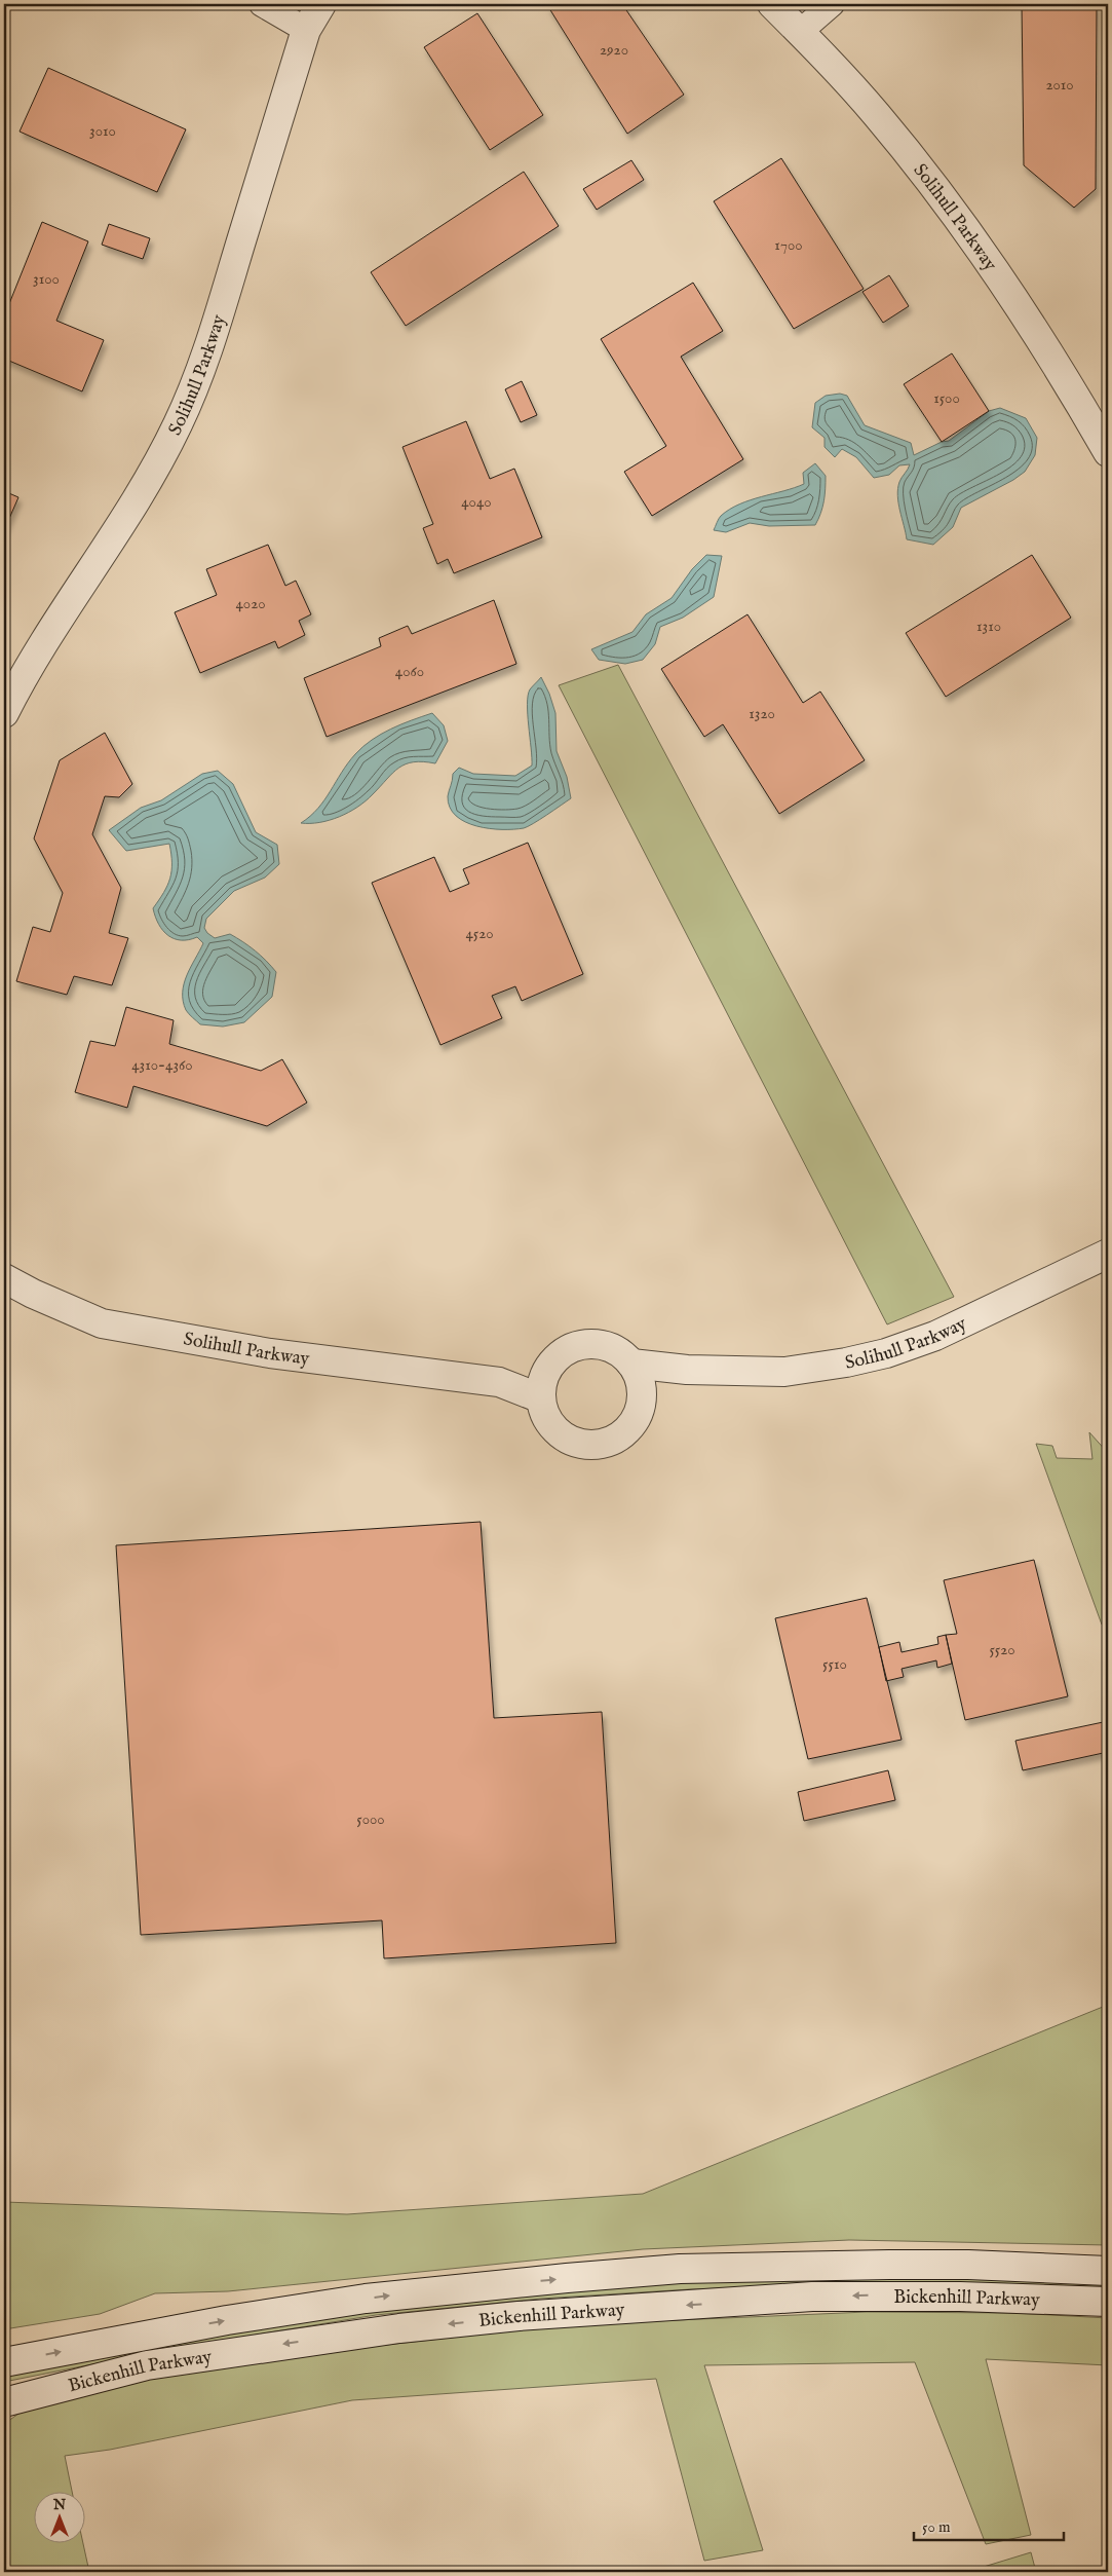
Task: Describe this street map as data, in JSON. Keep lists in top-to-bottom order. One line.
{"streets":{"street":["Solihull Parkway","Bickenhill Parkway"]},"house_numbers":["2920","2010","3010","1700","3100","1500","4040","4020","1310","4060","1320","4520","4310-4360","5520","5510","5000"],"scale_bar":"50 m","north":"top"}
